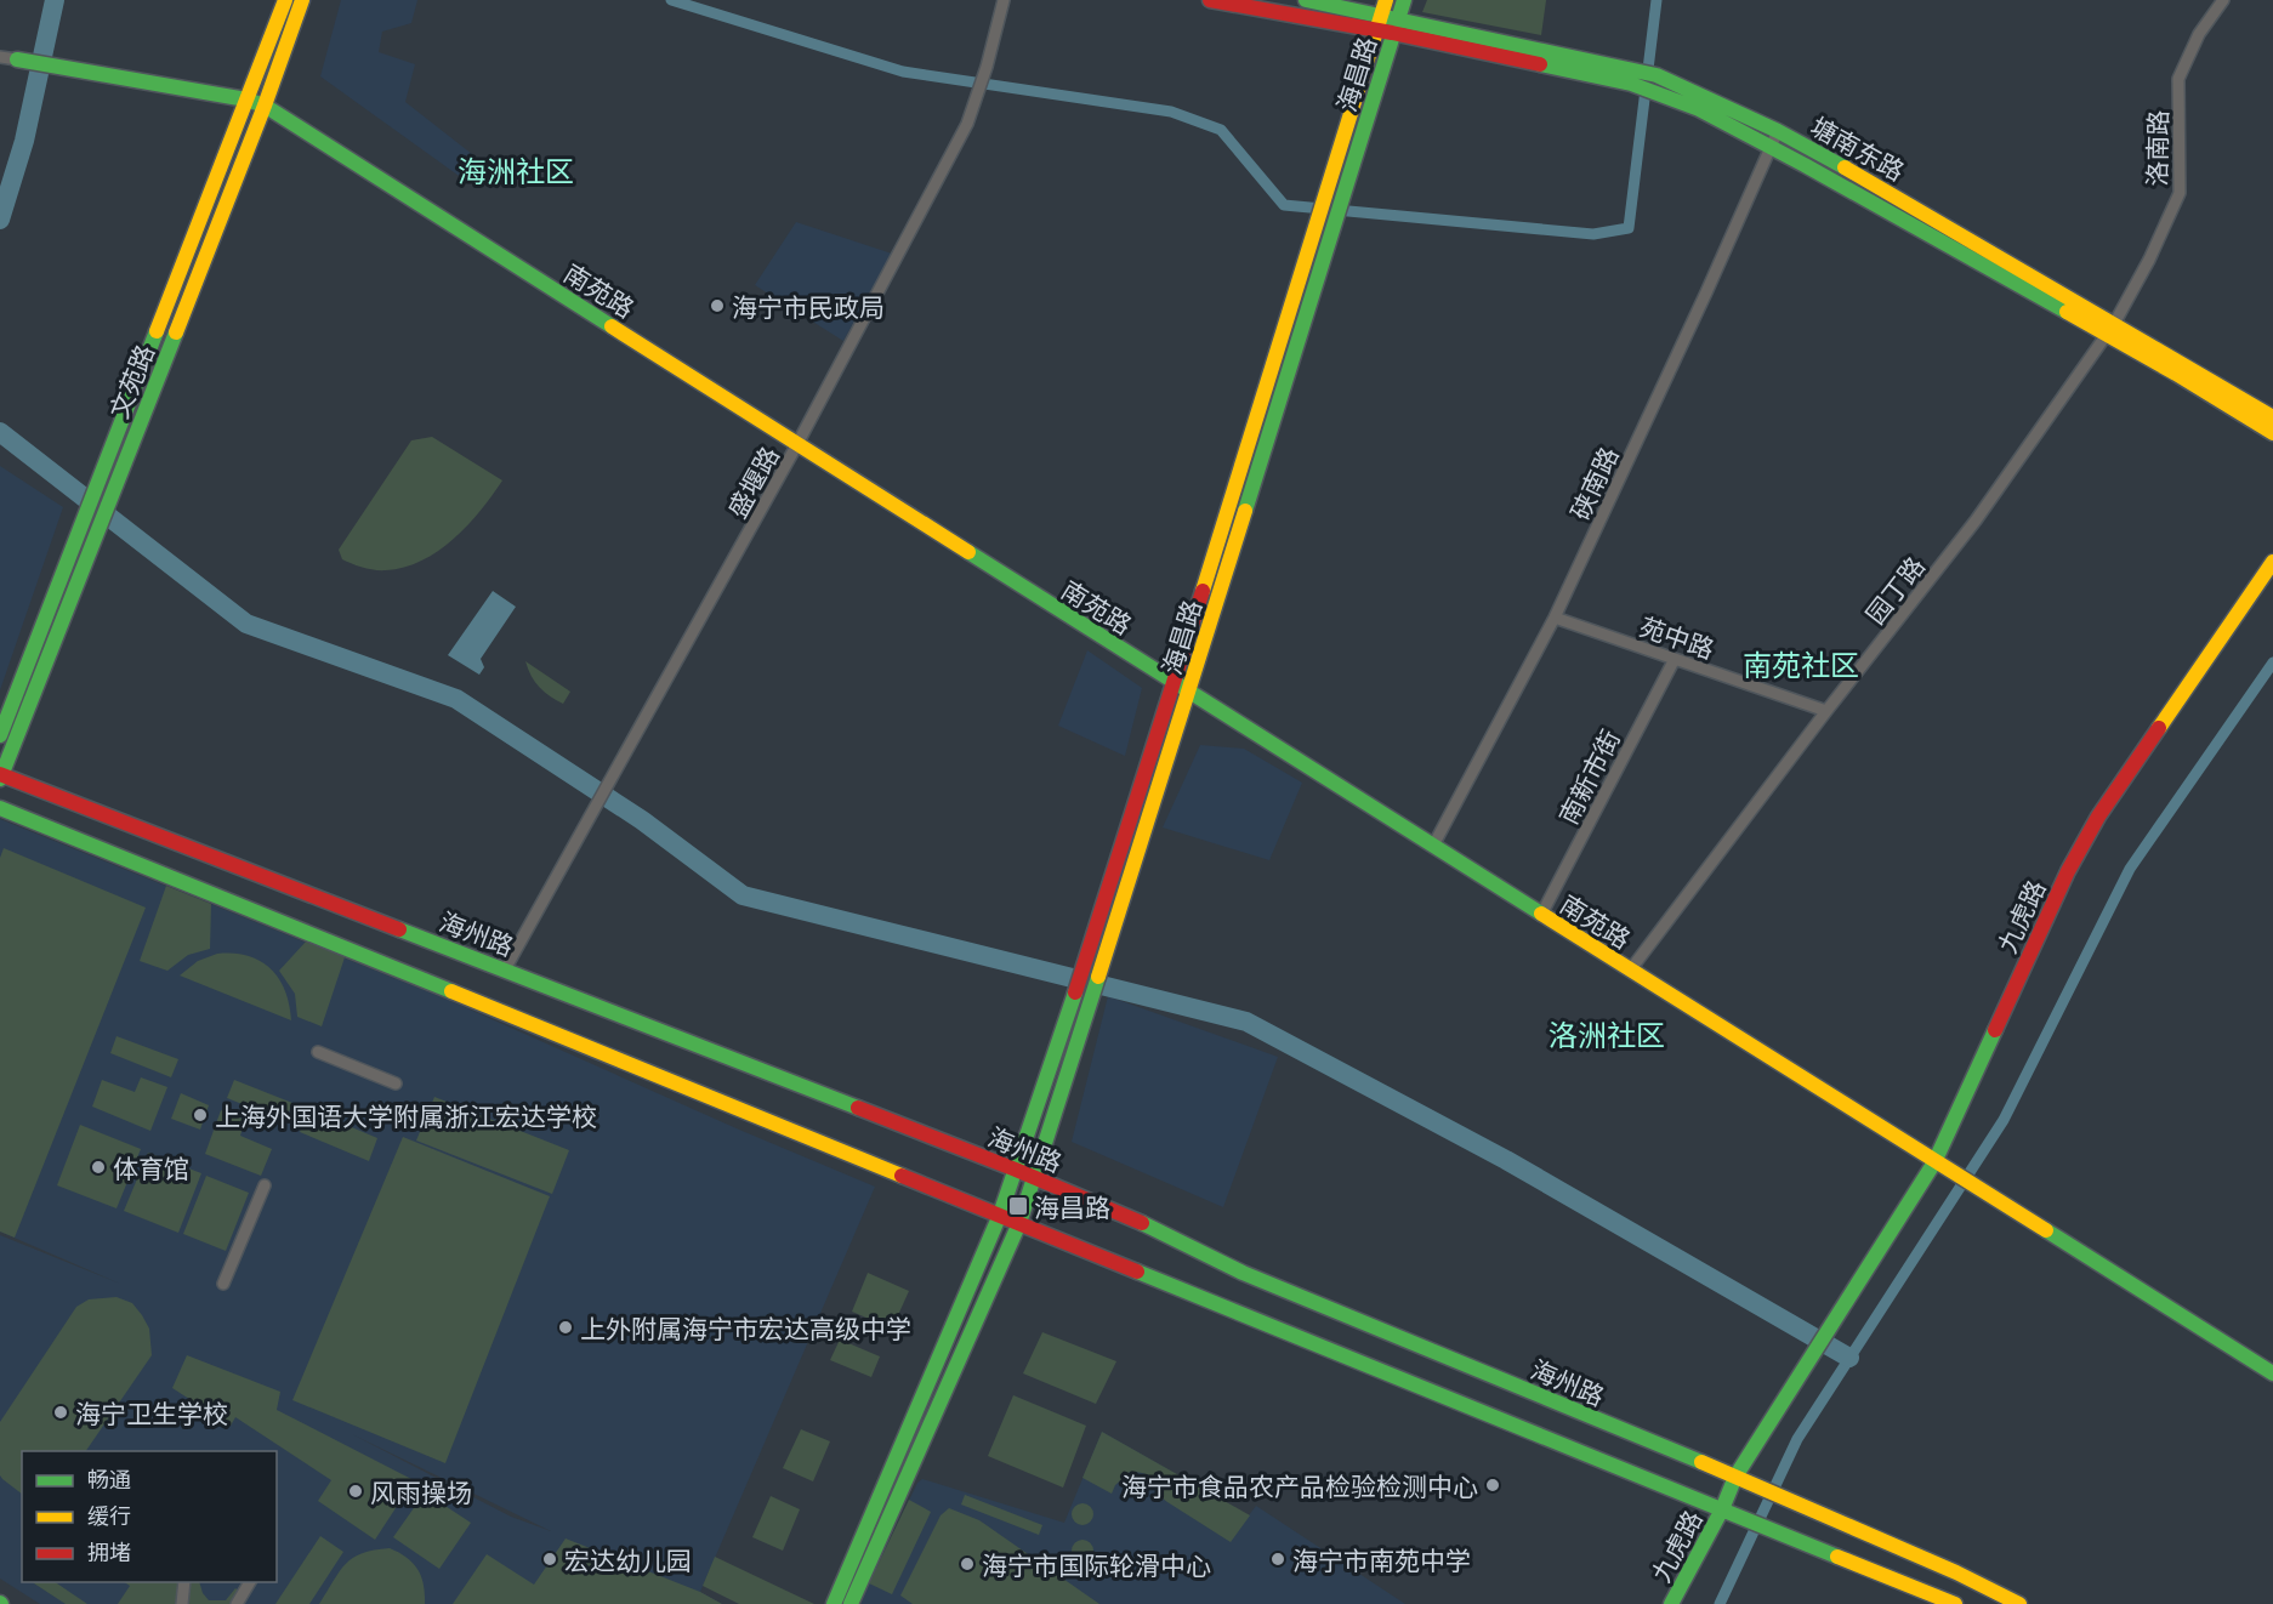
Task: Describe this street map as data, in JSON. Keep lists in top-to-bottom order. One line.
{"streets":{"main road":["海昌路","塘南东路","南苑路","文苑路","九虎路","海州路"],"street":["洛南路","盛堰路","硖南路","园丁路","苑中路","南新市街"]},"crossings":[["海昌路","塘南东路"],["海昌路","南苑路"],["海昌路","海州路"],["塘南东路","洛南路"],["塘南东路","硖南路"],["塘南东路","园丁路"],["洛南路","园丁路"],["南苑路","文苑路"],["南苑路","盛堰路"],["南苑路","硖南路"],["南苑路","园丁路"],["南苑路","南新市街"],["南苑路","九虎路"],["文苑路","海州路"],["盛堰路","海州路"],["硖南路","苑中路"],["园丁路","苑中路"],["苑中路","南新市街"],["九虎路","海州路"]],"districts":["海洲社区","南苑社区","洛洲社区"],"places":{"other":["海宁市民政局","上海外国语大学附属浙江宏达学校","体育馆","上外附属海宁市宏达高级中学","海宁卫生学校","海宁市食品农产品检验检测中心","风雨操场","宏达幼儿园","海宁市南苑中学","海宁市国际轮滑中心"],"transit":["海昌路"]},"legend":["畅通","缓行","拥堵"]}
